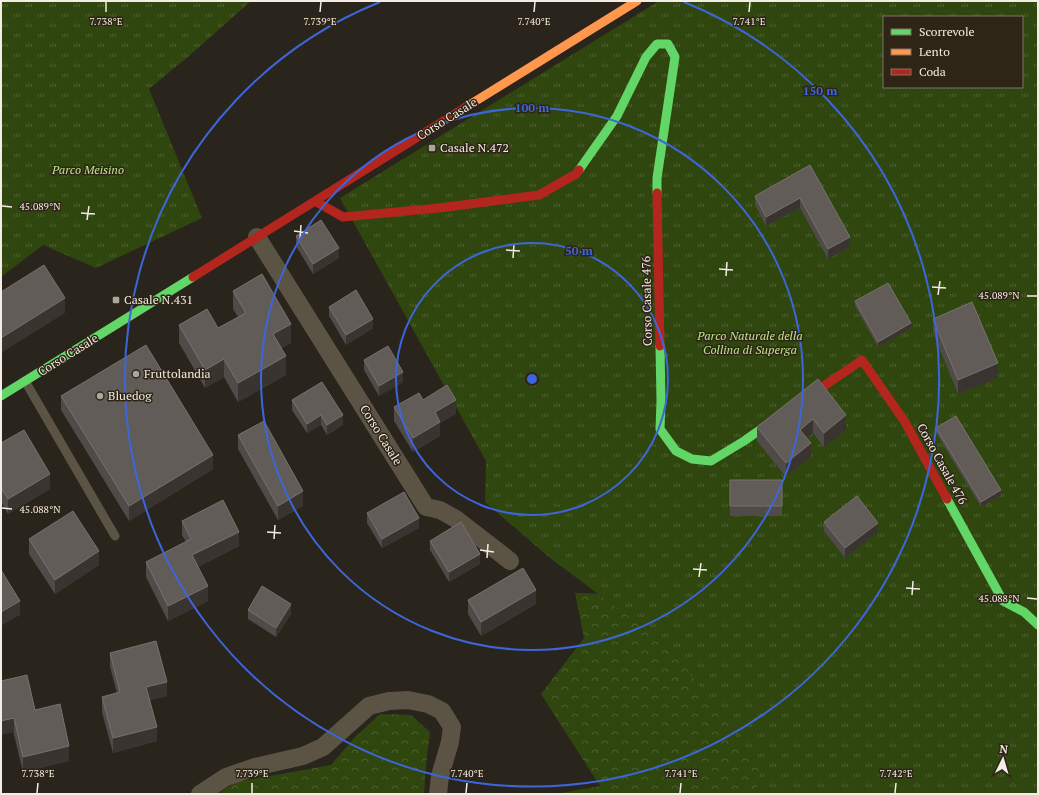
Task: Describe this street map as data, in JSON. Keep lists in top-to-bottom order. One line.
{"streets":{"street":["Corso Casale","Corso Casale 476"]},"crossings":[["Corso Casale","Corso Casale 476"]],"parks":["Parco Meisino","Parco Naturale della Collina di Superga"],"places":{"transit":["Casale N.472","Casale N.431"],"other":["Fruttolandia","Bluedog"]},"legend":["Scorrevole","Lento","Coda"],"north":"top","coordinates":["7.738°E","7.739°E","7.740°E","7.741°E","45.089°N","45.088°N","7.742°E"],"rings":["150 m","100 m","50 m"]}
